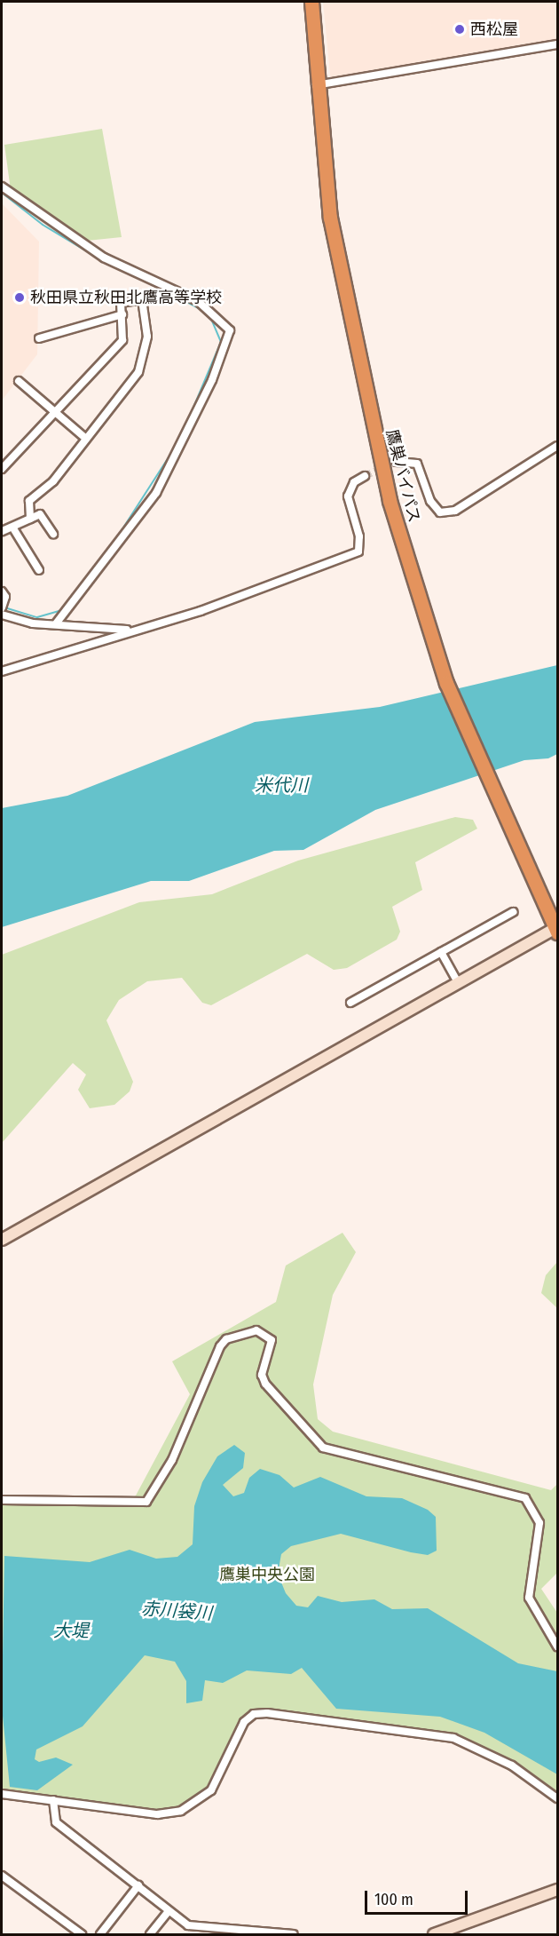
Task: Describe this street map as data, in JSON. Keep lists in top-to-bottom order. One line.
{"streets":{"highway":["鷹巣バイパス"]},"water":["米代川","赤川袋川","大堤"],"parks":["鷹巣中央公園"],"places":["西松屋","秋田県立秋田北鷹高等学校"],"scale_bar":"100 m"}
